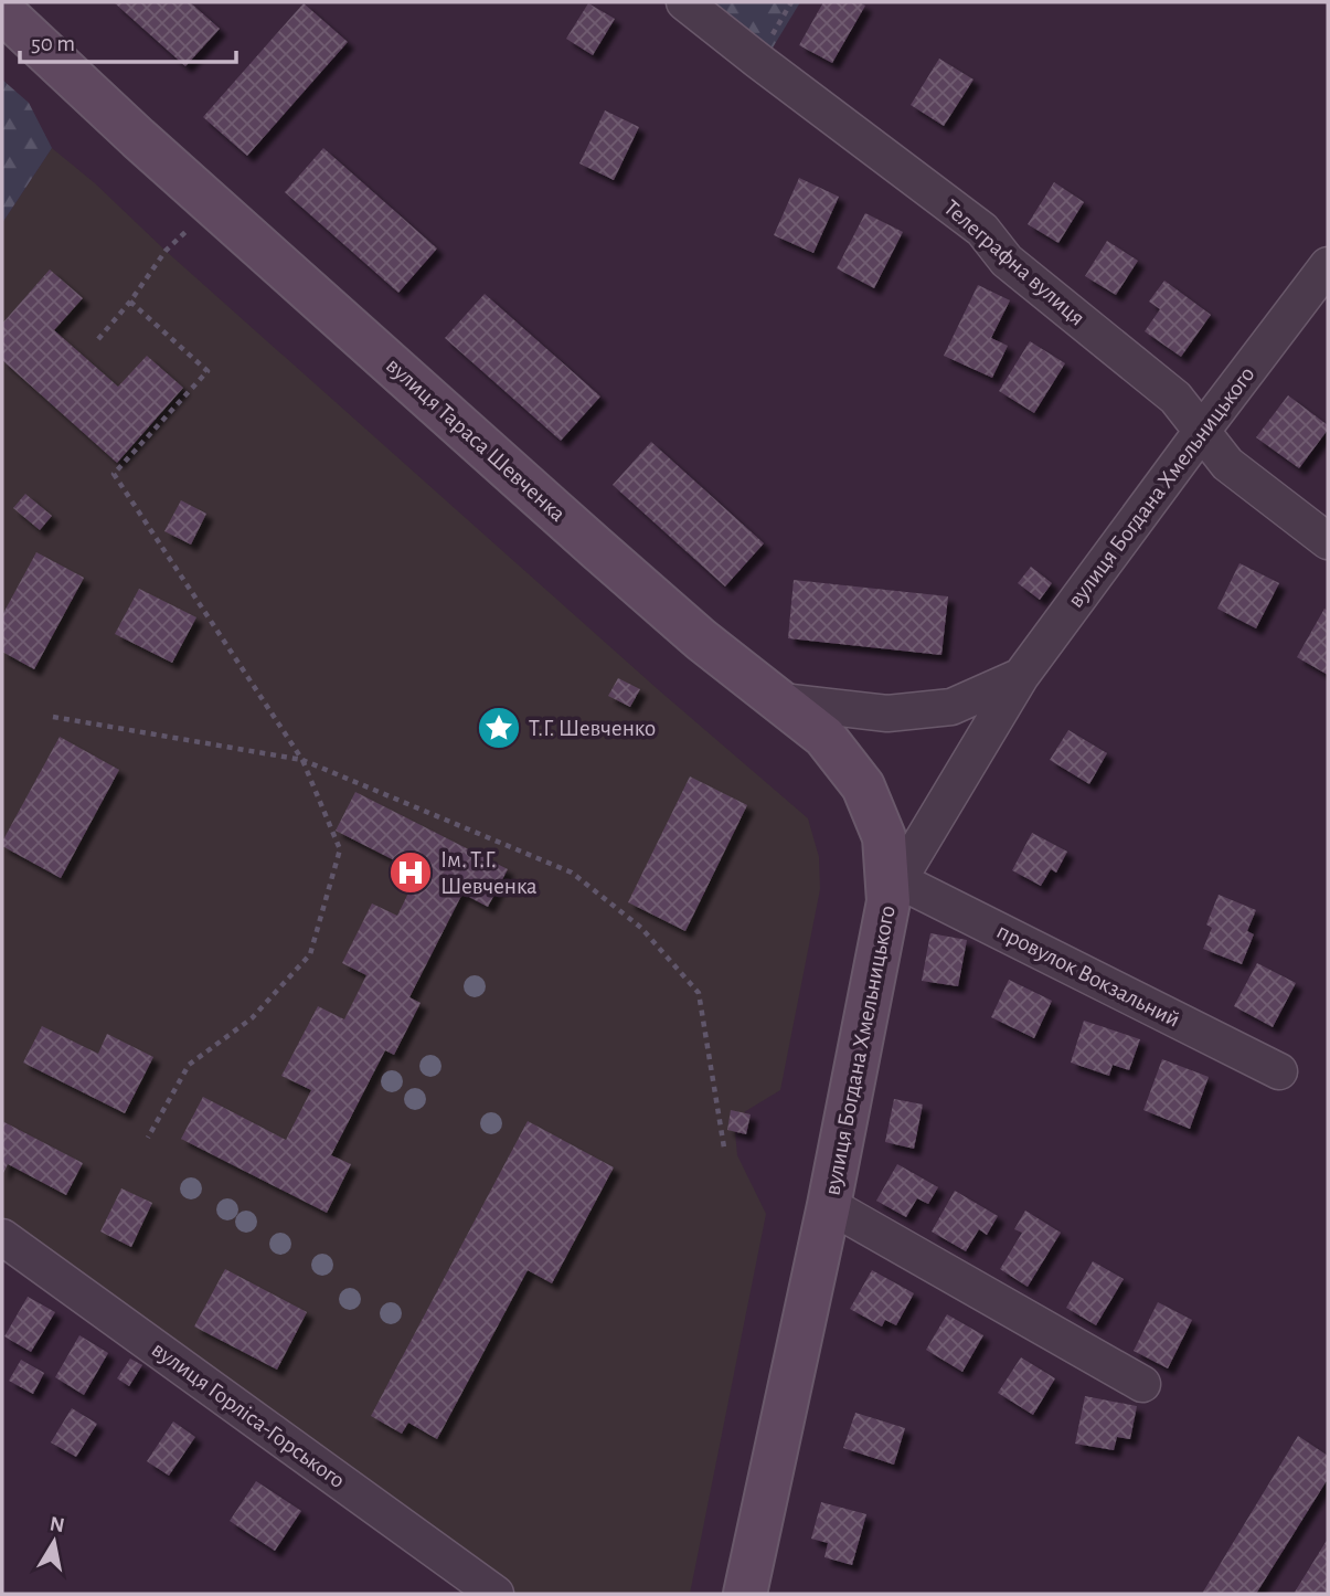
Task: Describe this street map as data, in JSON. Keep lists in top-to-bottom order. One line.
{"streets":{"main road":["вулиця Тараса Шевченка","вулиця Богдана Хмельницького"],"street":["Телеграфна вулиця","провулок Вокзальний","вулиця Горліса-Горського"]},"crossings":[["Телеграфна вулиця","вулиця Богдана Хмельницького"],["вулиця Тараса Шевченка","вулиця Богдана Хмельницького"],["вулиця Тараса Шевченка","провулок Вокзальний"],["вулиця Богдана Хмельницького","провулок Вокзальний"]],"places":{"place":["Т.Г. Шевченко"],"hospital":["Ім. Т.Г. Шевченка"]},"scale_bar":"50 m","north":"top"}
